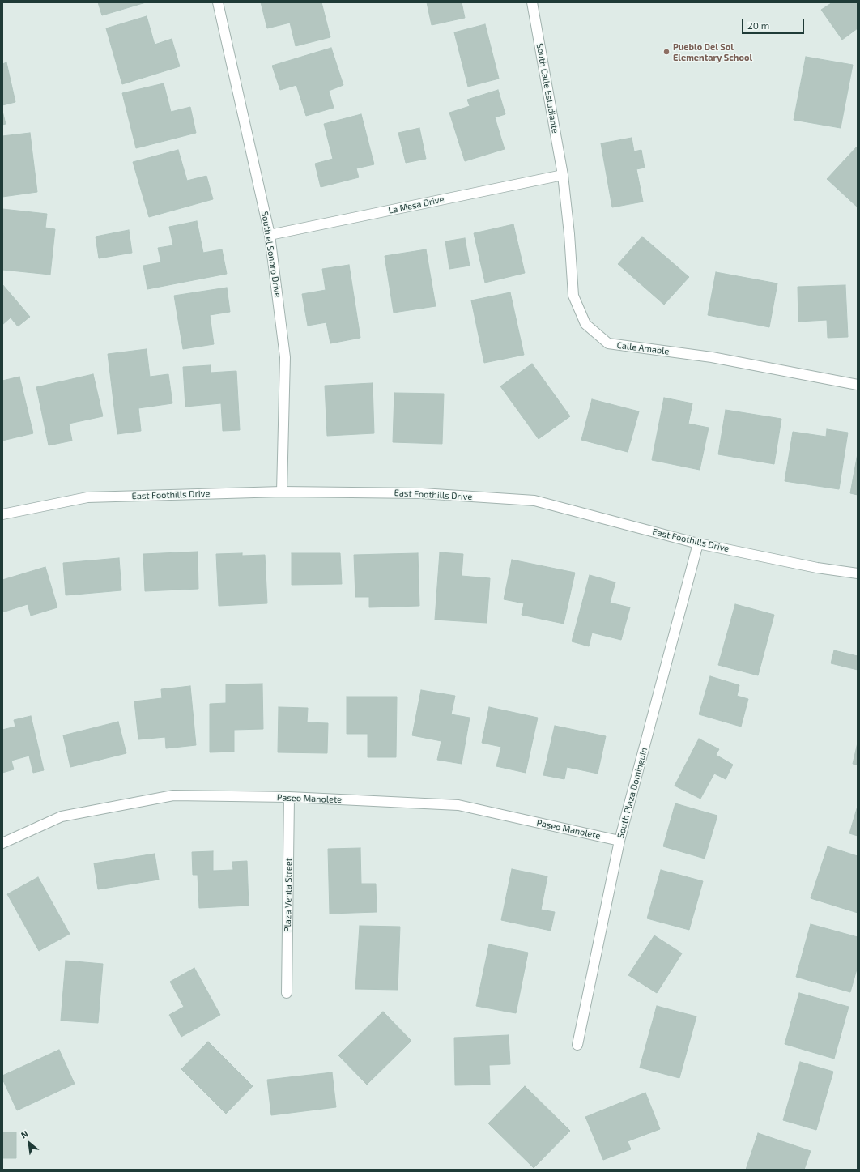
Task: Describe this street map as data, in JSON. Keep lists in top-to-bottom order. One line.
{"streets":{"street":["South Calle Estudiante","La Mesa Drive","South el Sonoro Drive","Calle Amable","East Foothills Drive","South Plaza Dominguin","Paseo Manolete","Plaza Venta Street"]},"crossings":[["South Calle Estudiante","La Mesa Drive"],["South Calle Estudiante","Calle Amable"],["La Mesa Drive","South el Sonoro Drive"],["La Mesa Drive","Calle Amable"],["South el Sonoro Drive","East Foothills Drive"],["East Foothills Drive","South Plaza Dominguin"],["South Plaza Dominguin","Paseo Manolete"],["Paseo Manolete","Plaza Venta Street"]],"places":["Pueblo Del Sol Elementary School"],"scale_bar":"20 m","north":"top left"}
